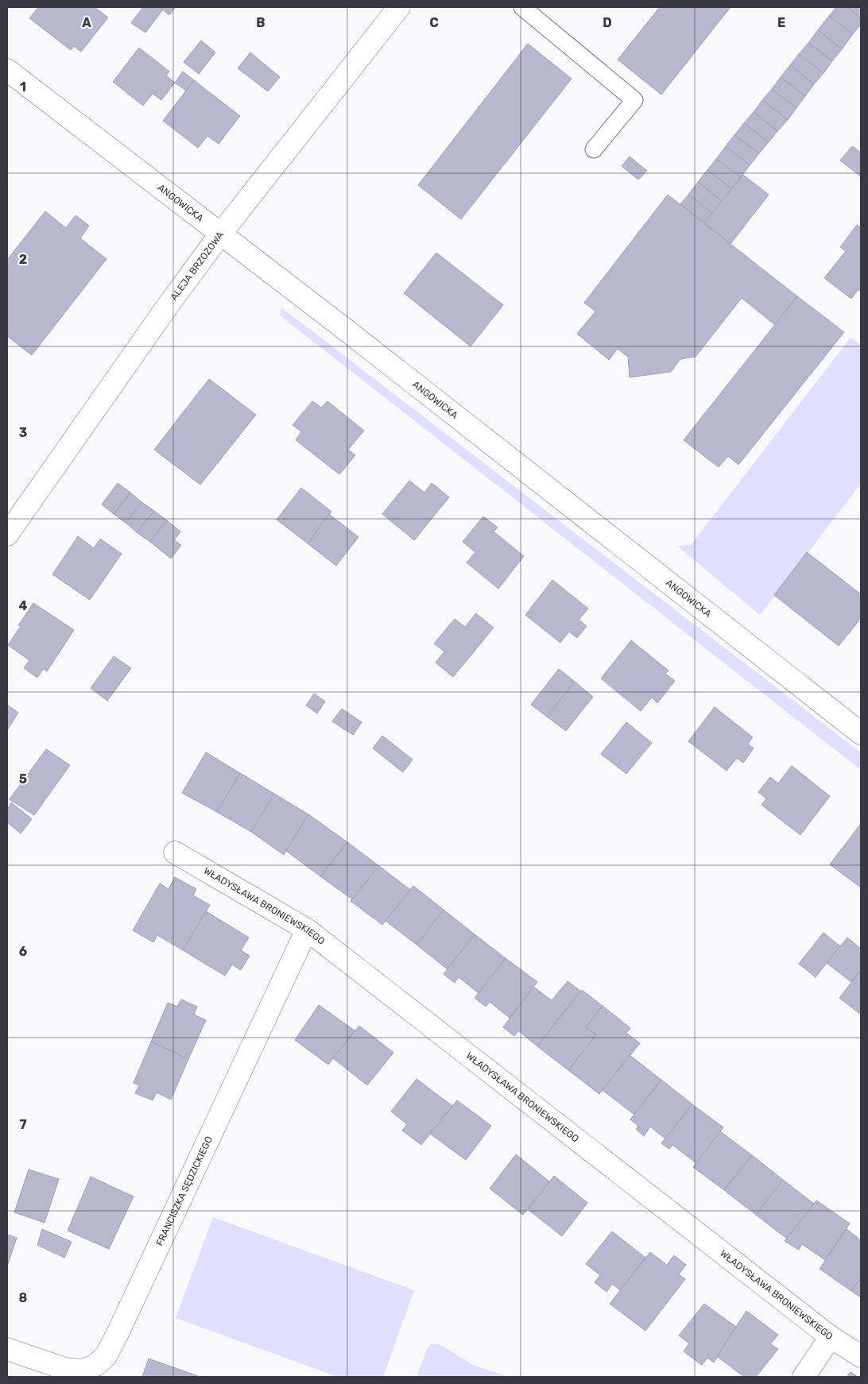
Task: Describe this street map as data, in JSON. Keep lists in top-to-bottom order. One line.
{"streets":{"street":["ANGOWICKA","ALEJA BRZOZOWA","WŁADYSŁAWA BRONIEWSKIEGO","FRANCISZKA SĘDZICKIEGO"]},"crossings":[["ANGOWICKA","ALEJA BRZOZOWA"],["WŁADYSŁAWA BRONIEWSKIEGO","FRANCISZKA SĘDZICKIEGO"]],"grid":{"columns":["A","B","C","D","E"],"rows":["1","2","3","4","5","6","7","8"]}}
